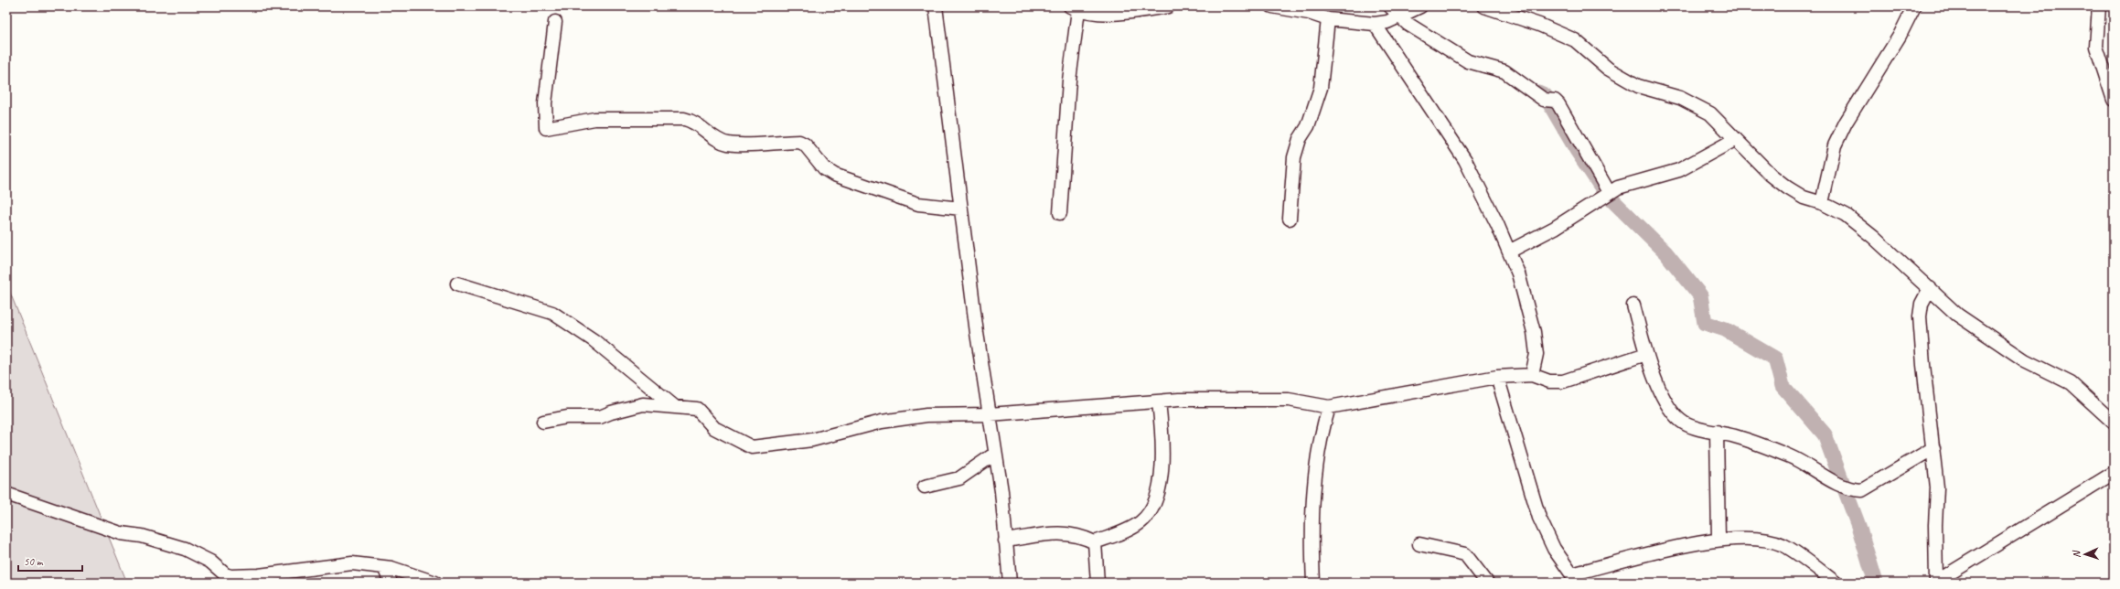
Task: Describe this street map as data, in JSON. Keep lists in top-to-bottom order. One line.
{"scale_bar":"50 m","north":"left"}
